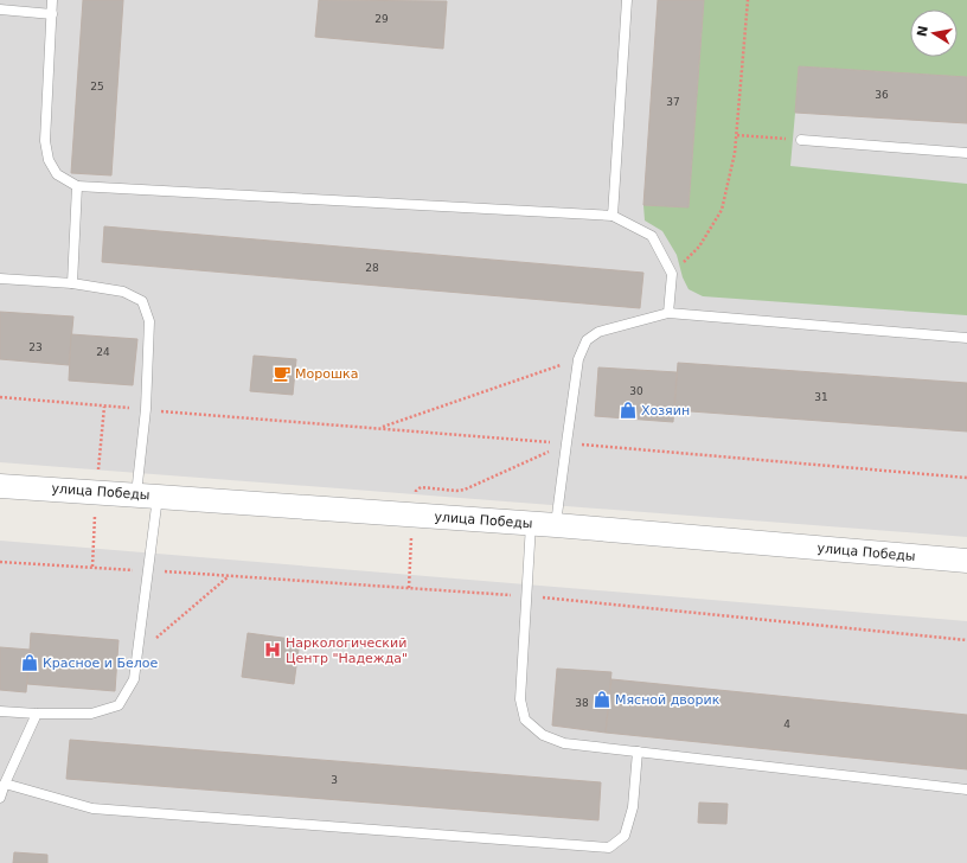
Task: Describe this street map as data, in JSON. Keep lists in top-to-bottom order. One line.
{"streets":{"street":["улица Победы"]},"places":{"cafe":["Морошка"],"shop":["Хозяин","Красное и Белое","Мясной дворик"],"hospital":["Наркологический Центр \"Надежда\""]},"house_numbers":["29","25","36","37","28","23","24","30","31","38","4","3"],"north":"left"}
